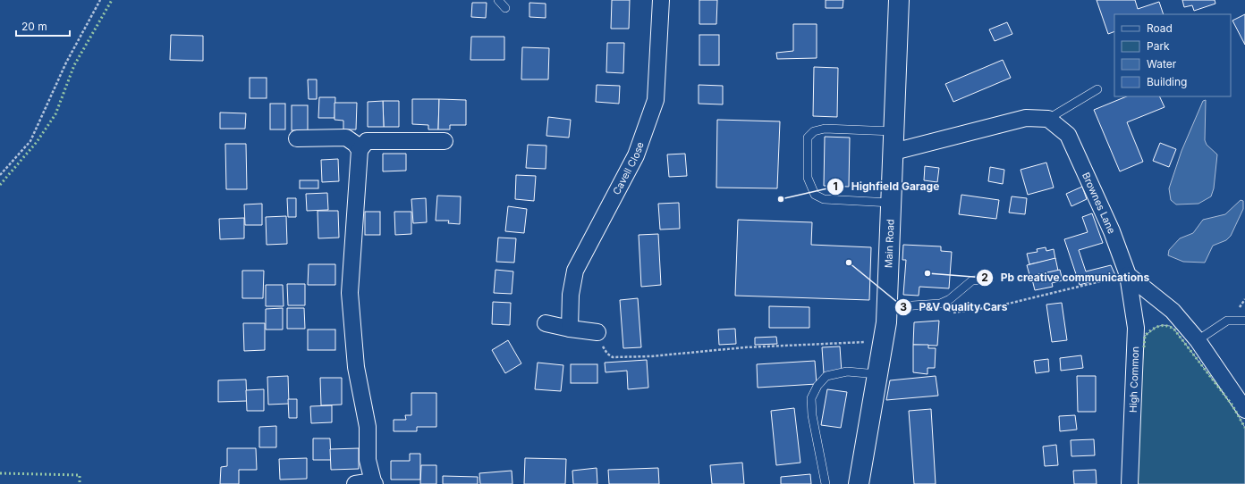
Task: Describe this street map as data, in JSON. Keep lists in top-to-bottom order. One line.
{"streets":{"main road":["Main Road"],"street":["Cavell Close","Brownes Lane","High Common"]},"crossings":[["Brownes Lane","High Common"]],"places":["Highfield Garage","P&V Quality Cars","Pb creative communications"],"legend":["Road","Park","Water","Building"],"scale_bar":"20 m"}
